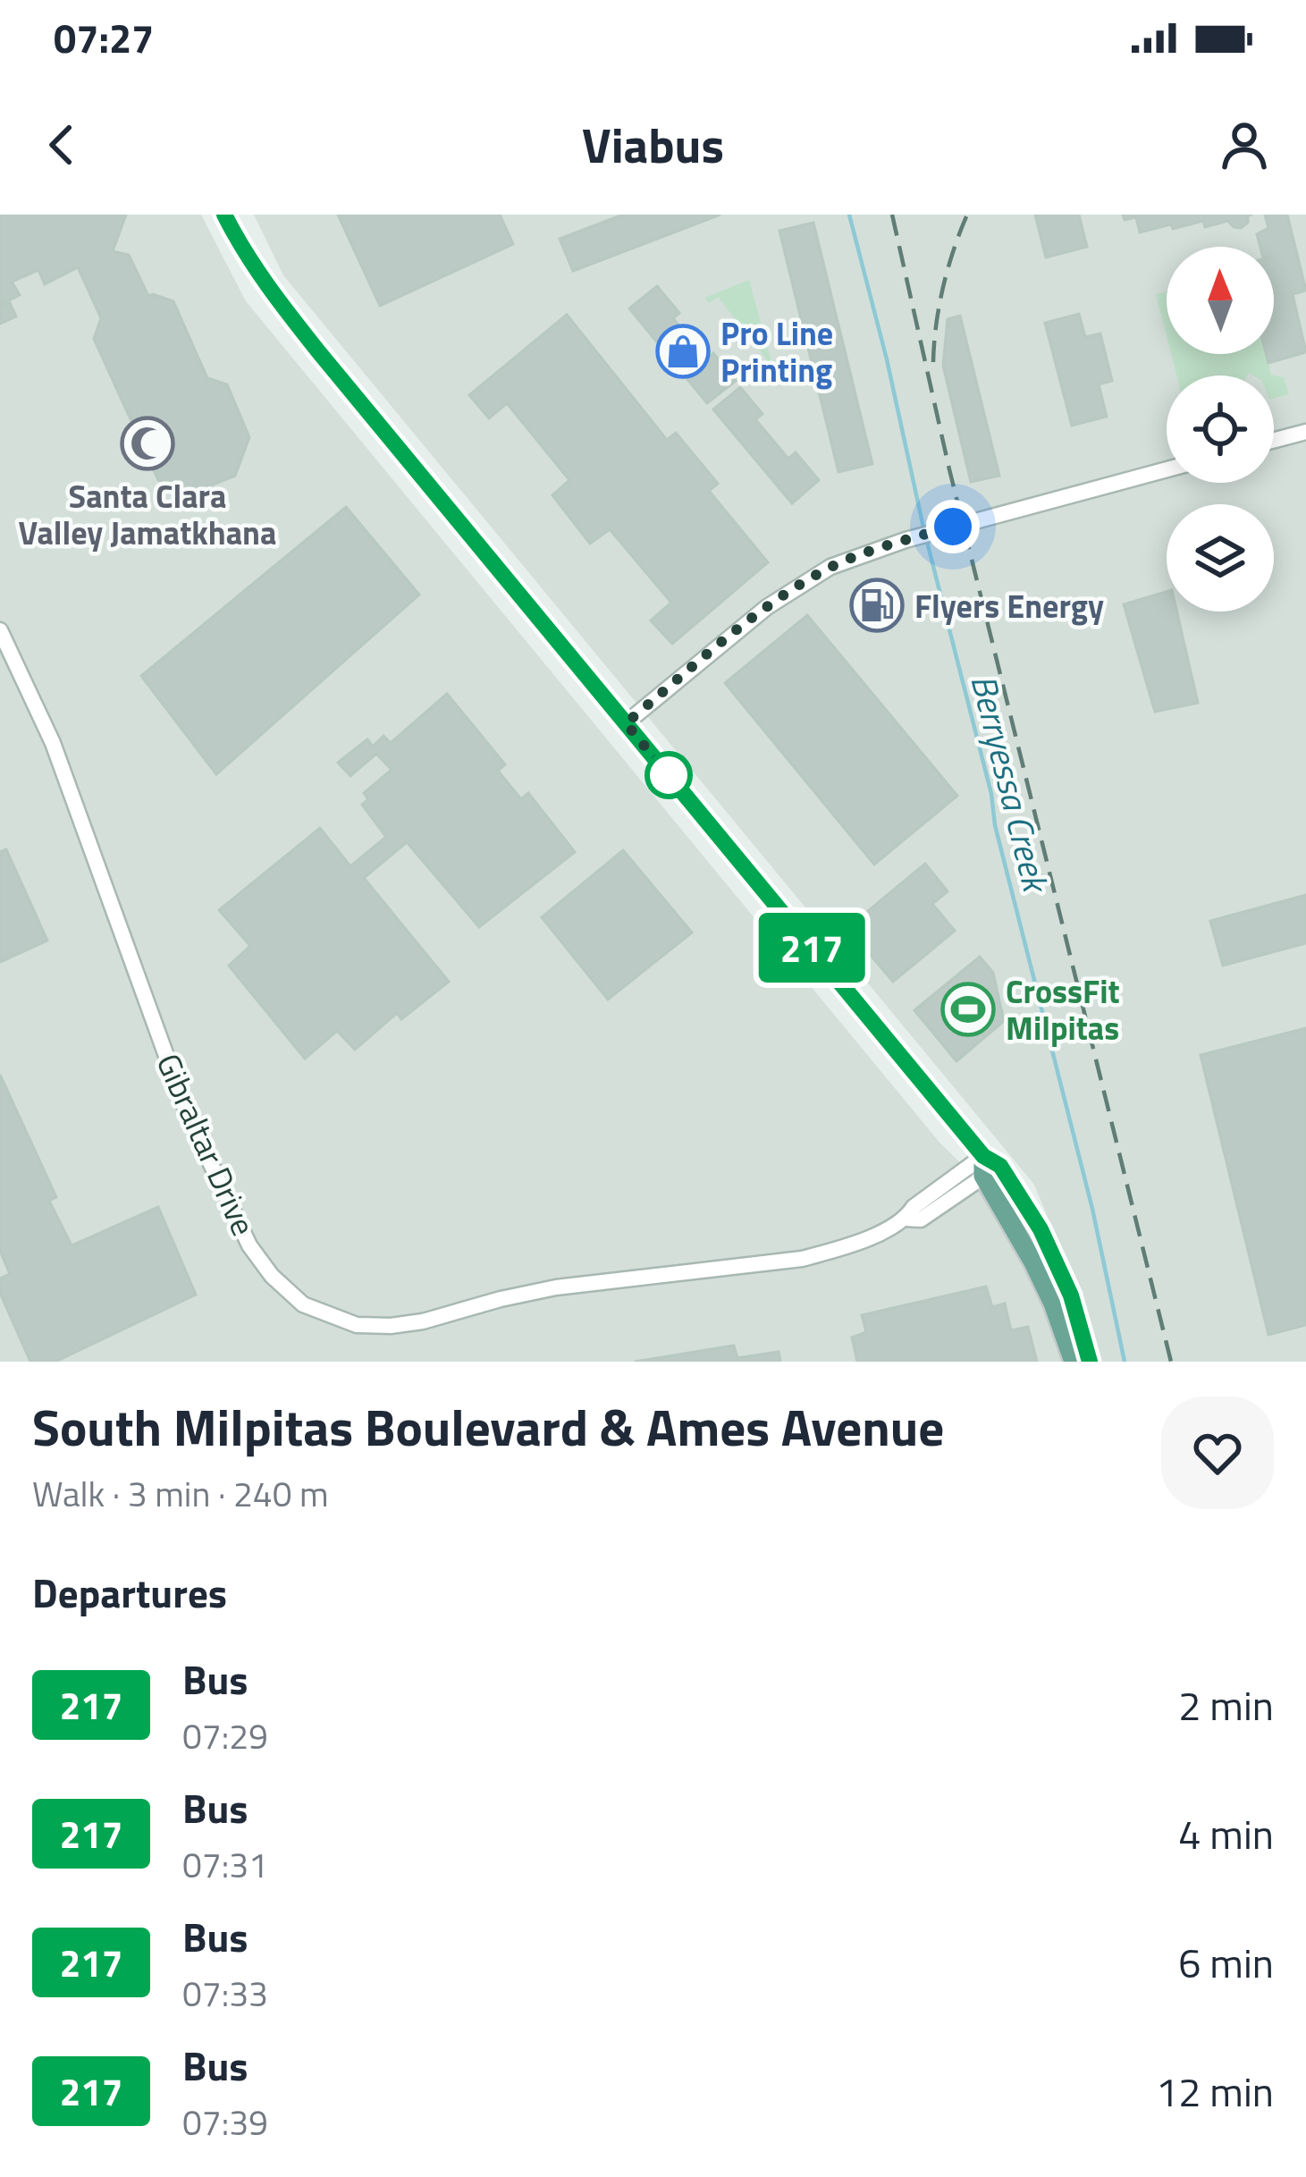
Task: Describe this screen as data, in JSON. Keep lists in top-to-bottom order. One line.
{"streets":{"street":["Gibraltar Drive"]},"water":["Berryessa Creek"],"places":{"shop":["Pro Line Printing"],"mosque":["Santa Clara Valley Jamatkhana"],"fuel station":["Flyers Energy"],"sports":["CrossFit Milpitas"]},"lines":["bus line 217"],"north":"top","page":{"status":"07:27","header":"Viabus","on_map":"217","heading":[["South Milpitas Boulevard & Ames Avenue","Walk · 3 min · 240 m"],"Departures"],"list":[{"mark":"217","name":"Bus","note":"07:29","value":"2 min"},{"mark":"217","name":"Bus","note":"07:31","value":"4 min"},{"mark":"217","name":"Bus","note":"07:33","value":"6 min"},{"mark":"217","name":"Bus","note":"07:39","value":"12 min"}]}}
